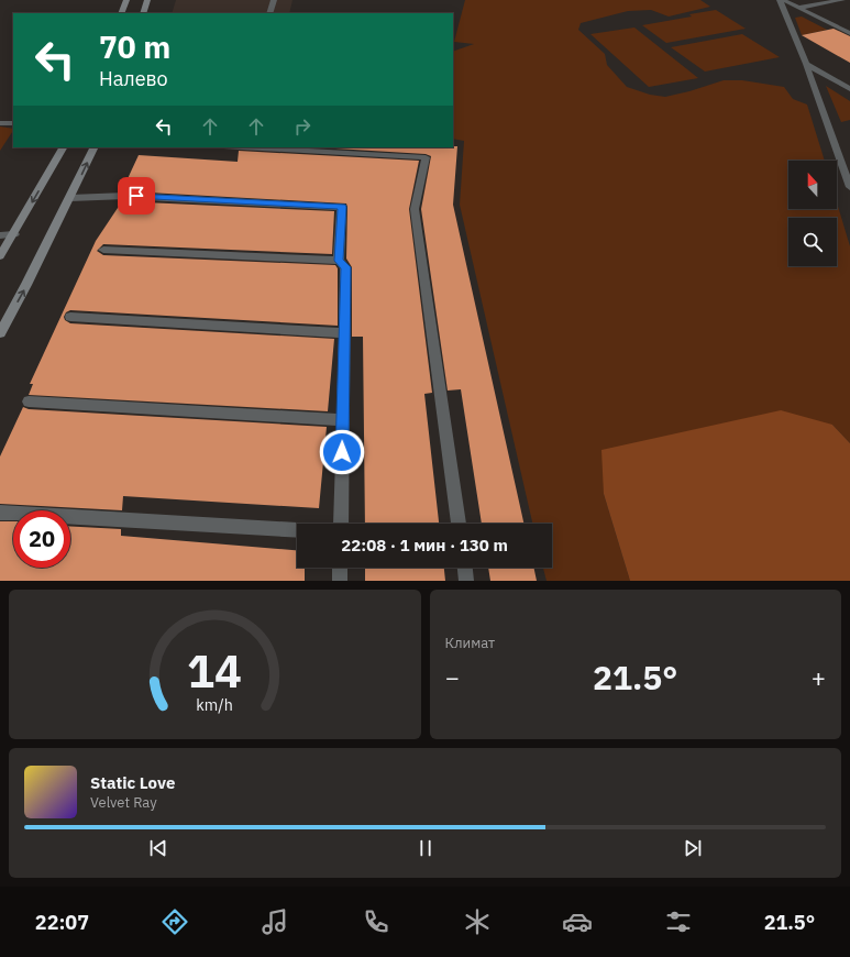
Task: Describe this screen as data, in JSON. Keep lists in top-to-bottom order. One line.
{"north":"top","page":{"turn":["70 m","Налево"],"limit":"20","trip":"22:08 · 1 мин · 130 m","tile":"Климат","heat":["−","21.5°","+"],"song":["Static Love","Velvet Ray"],"tabs":["22:07","21.5°"],"gauge":["14","km/h"]}}
